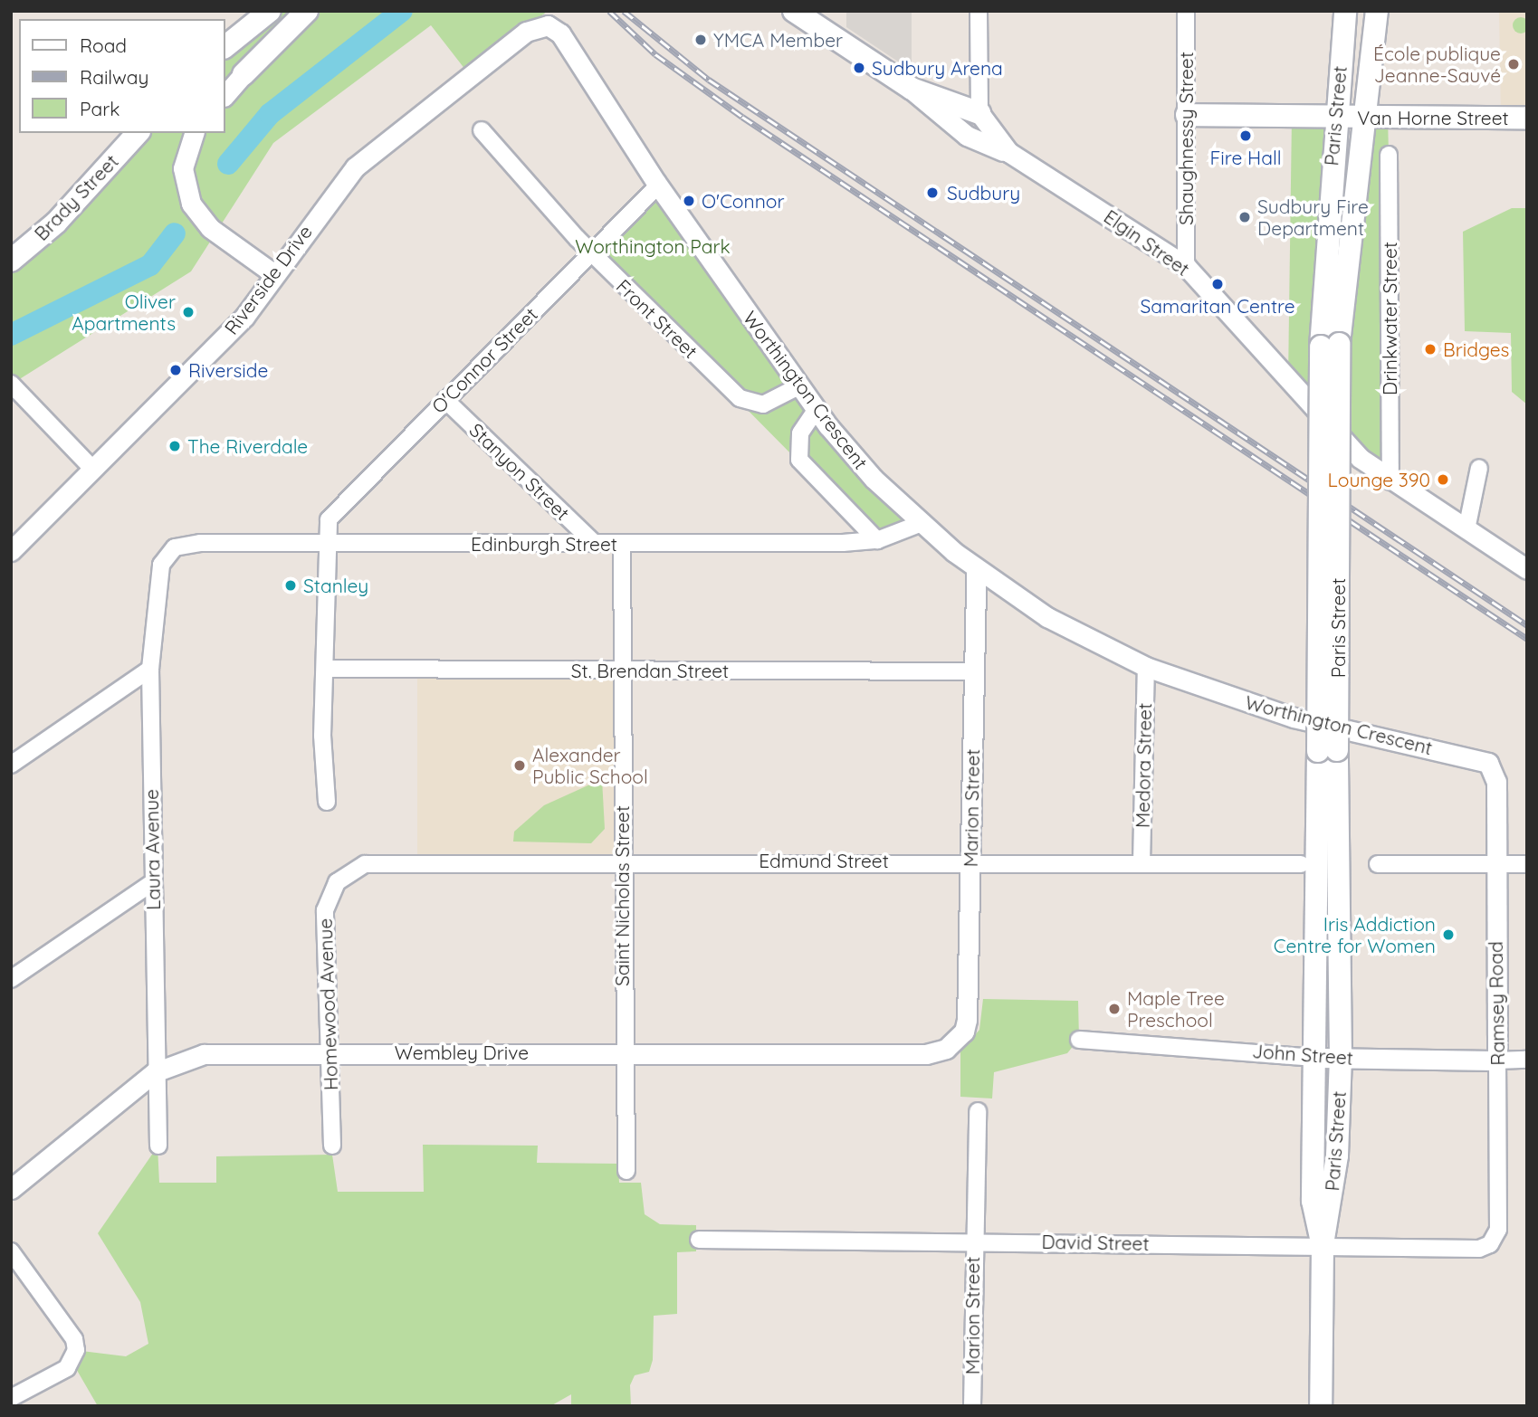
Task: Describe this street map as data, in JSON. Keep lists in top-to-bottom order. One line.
{"streets":{"main road":["Paris Street","Van Horne Street","Brady Street"],"street":["Shaughnessy Street","Elgin Street","Riverside Drive","Front Street","Drinkwater Street","O'Connor Street","Worthington Crescent","Stanyon Street","Edinburgh Street","St. Brendan Street","Medora Street","Marion Street","Laura Avenue","Edmund Street","Saint Nicholas Street","Ramsey Road","Homewood Avenue","Wembley Drive","John Street","David Street"]},"crossings":[["Paris Street","Van Horne Street"],["Paris Street","John Street"],["Paris Street","David Street"],["Van Horne Street","Shaughnessy Street"],["Shaughnessy Street","Elgin Street"],["Elgin Street","Drinkwater Street"],["Riverside Drive","Worthington Crescent"],["Front Street","O'Connor Street"],["Front Street","Worthington Crescent"],["O'Connor Street","Worthington Crescent"],["O'Connor Street","Stanyon Street"],["O'Connor Street","Edinburgh Street"],["Worthington Crescent","Edinburgh Street"],["Worthington Crescent","Medora Street"],["Worthington Crescent","Marion Street"],["Worthington Crescent","Ramsey Road"],["Stanyon Street","Edinburgh Street"],["Edinburgh Street","Laura Avenue"],["Edinburgh Street","Saint Nicholas Street"],["St. Brendan Street","Marion Street"],["St. Brendan Street","Saint Nicholas Street"],["Medora Street","Edmund Street"],["Marion Street","Edmund Street"],["Marion Street","Wembley Drive"],["Marion Street","David Street"],["Laura Avenue","Wembley Drive"],["Edmund Street","Saint Nicholas Street"],["Edmund Street","Homewood Avenue"],["Saint Nicholas Street","Wembley Drive"],["Ramsey Road","John Street"],["Ramsey Road","David Street"],["Homewood Avenue","Wembley Drive"]],"parks":["Worthington Park"],"places":["YMCA Member","École publique Jeanne-Sauvé","Sudbury Arena","Fire Hall","Sudbury","O'Connor","Sudbury Fire Department","Samaritan Centre","Oliver Apartments","Bridges","Riverside","The Riverdale","Lounge 390","Stanley","Alexander Public School","Iris Addiction Centre for Women","Maple Tree Preschool"],"legend":["Road","Railway","Park"]}
